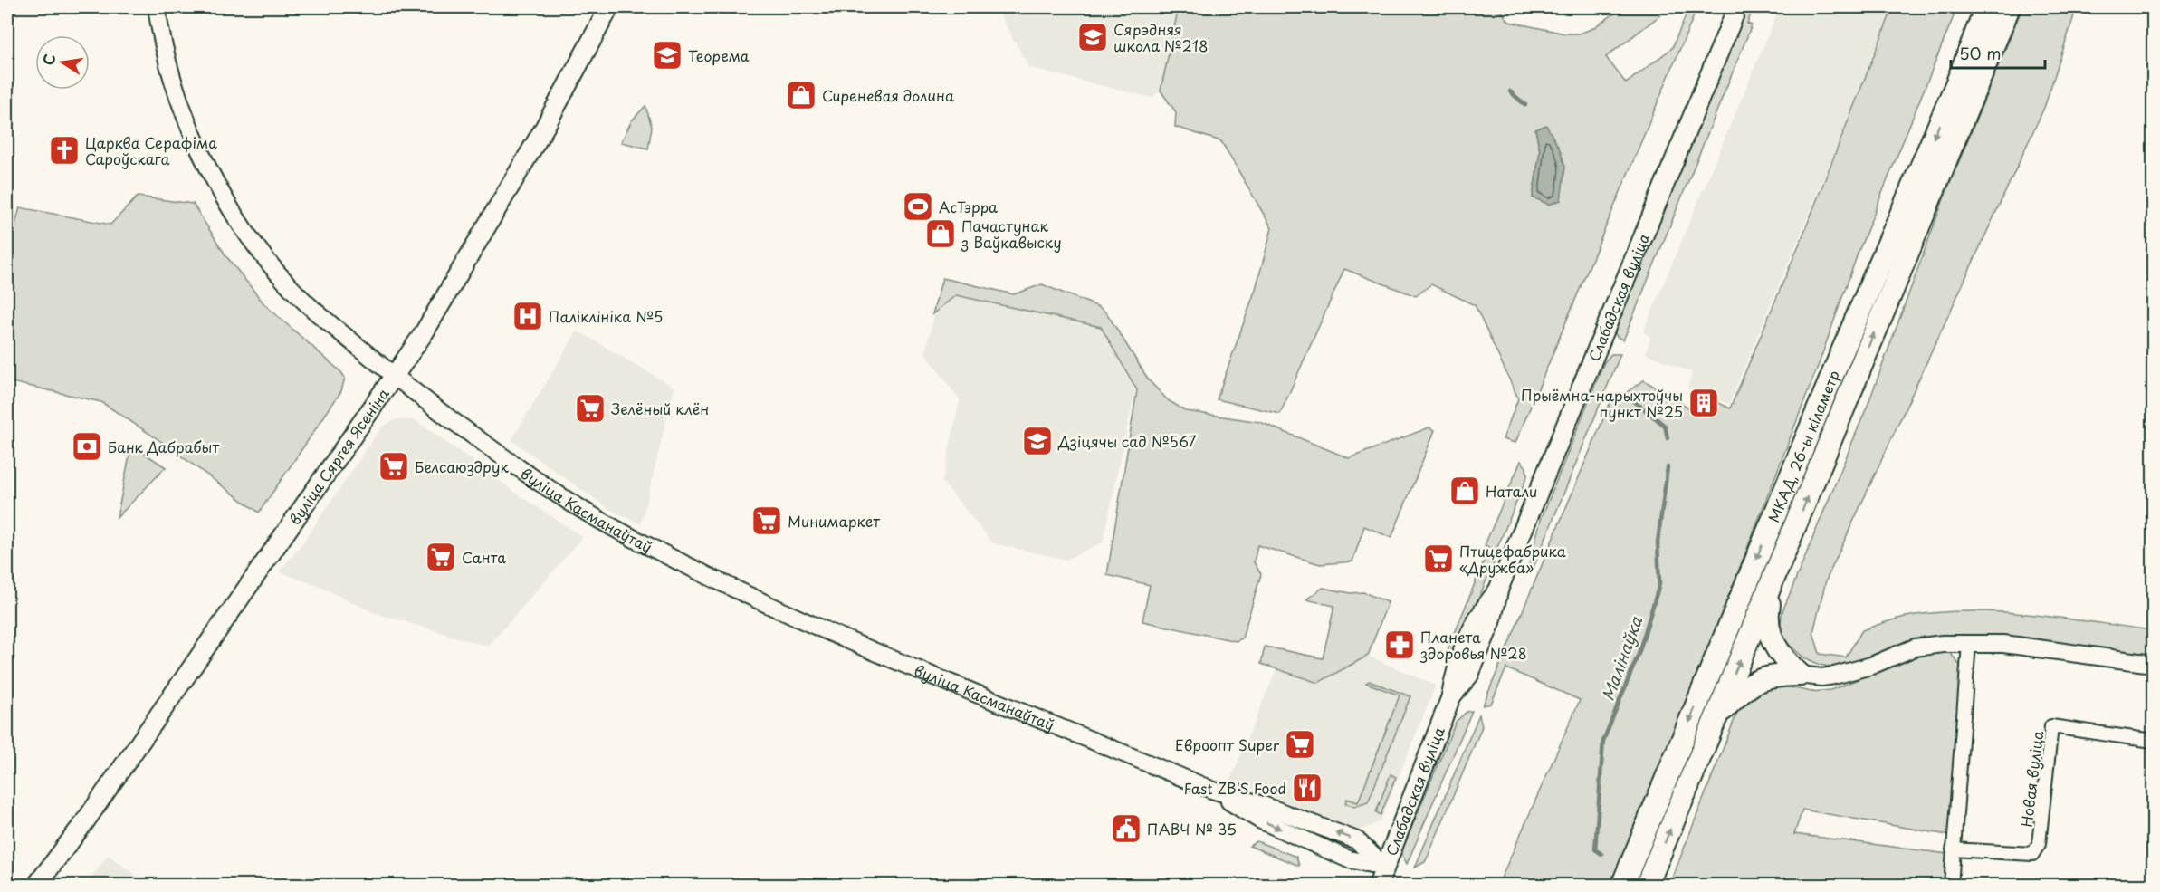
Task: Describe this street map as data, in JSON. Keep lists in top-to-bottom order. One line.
{"streets":{"highway":["МКАД, 26-ы кіламетр"],"main road":["Слабадская вуліца","вуліца Сяргея Ясеніна"],"street":["вуліца Касманаўтаў","Новая вуліца"]},"crossings":[["Слабадская вуліца","вуліца Касманаўтаў"],["вуліца Сяргея Ясеніна","вуліца Касманаўтаў"]],"water":["Малінаўка"],"places":{"school or university":["Сярэдняя школа №218","Теорема","Дзіцячы сад №567"],"shop":["Сиреневая долина","Пачастунак з Ваўкавыску","Натали"],"church":["Царква Серафіма Сароўскага"],"sports":["АсТэрра"],"hospital":["Паліклініка №5"],"building":["Прыёмна-нарыхтоўчы пункт №25"],"supermarket":["Зелёный клён","Белсаюздрук","Минимаркет","Санта","Птицефабрика «Дружба»","Евроопт Super"],"bank":["Банк Дабрабыт"],"pharmacy":["Планета здоровья №28"],"restaurant":["Fast ZB'S Food"],"public building":["ПАВЧ № 35"]},"scale_bar":"50 m","north":"left"}
